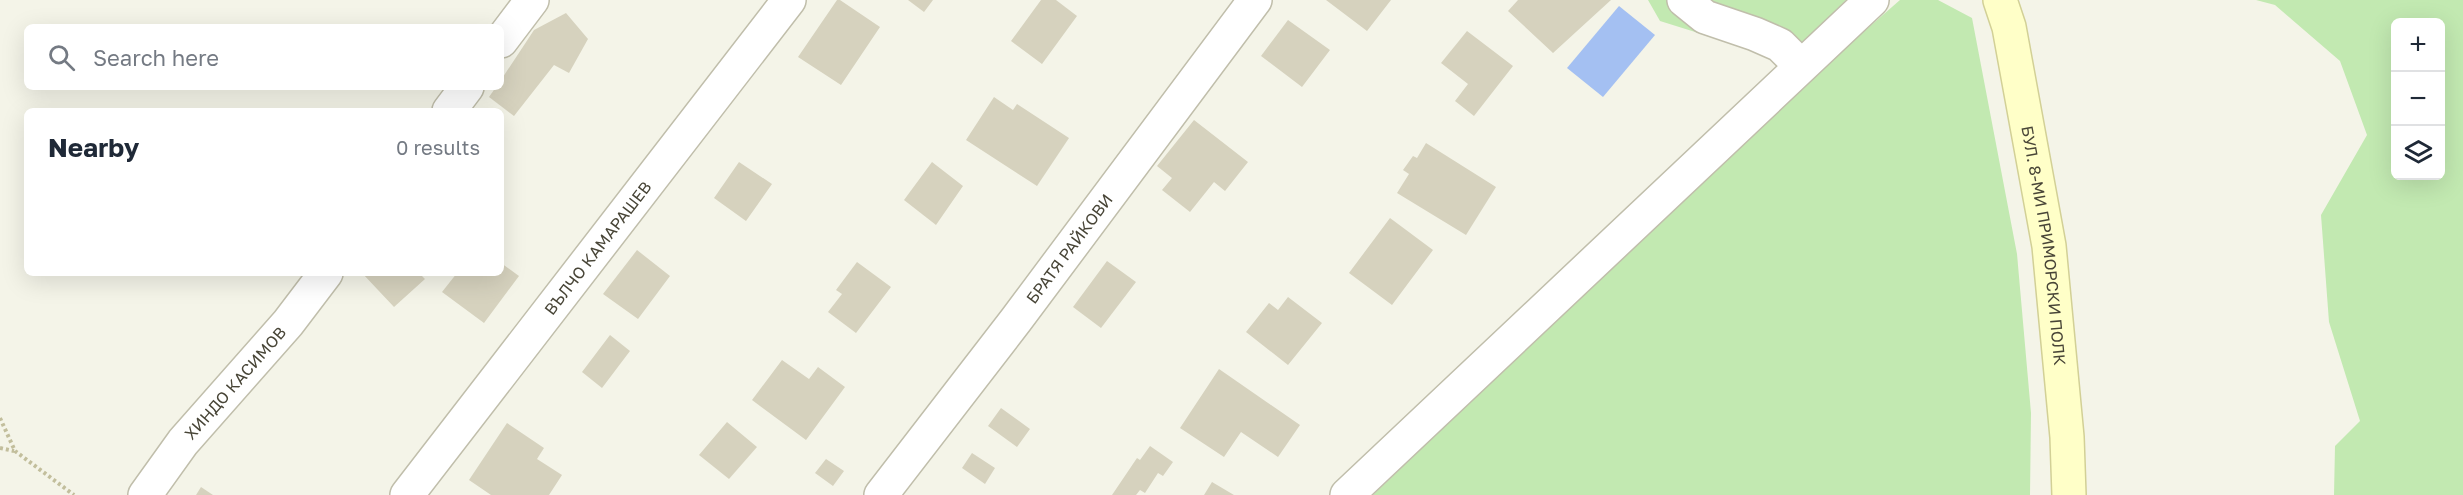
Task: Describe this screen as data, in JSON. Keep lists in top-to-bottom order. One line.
{"streets":{"street":["БУЛ. 8-МИ ПРИМОРСКИ ПОЛК","ВЪЛЧО КАМАРАШЕВ","БРАТЯ РАЙКОВИ","ХИНДО КАСИМОВ"]},"page":{"map_buttons":["+","−"],"search":"Search here","heading":["Nearby","0 results"]}}
